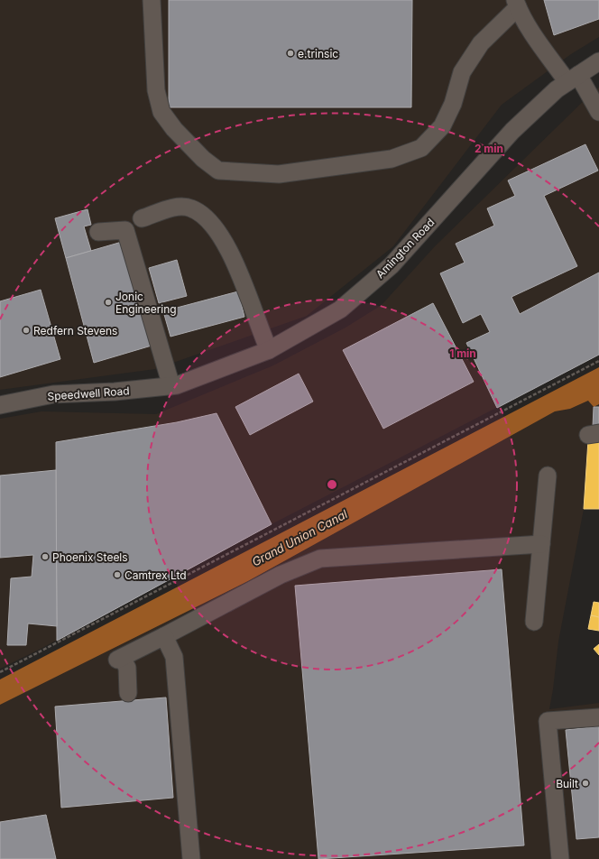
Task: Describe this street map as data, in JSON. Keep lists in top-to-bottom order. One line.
{"streets":{"street":["Amington Road","Speedwell Road"]},"crossings":[["Amington Road","Speedwell Road"]],"water":["Grand Union Canal"],"places":["e.trinsic","Jonic Engineering","Redfern Stevens","Phoenix Steels","Camtrex Ltd","Built"],"rings":["2 min","1 min"]}
